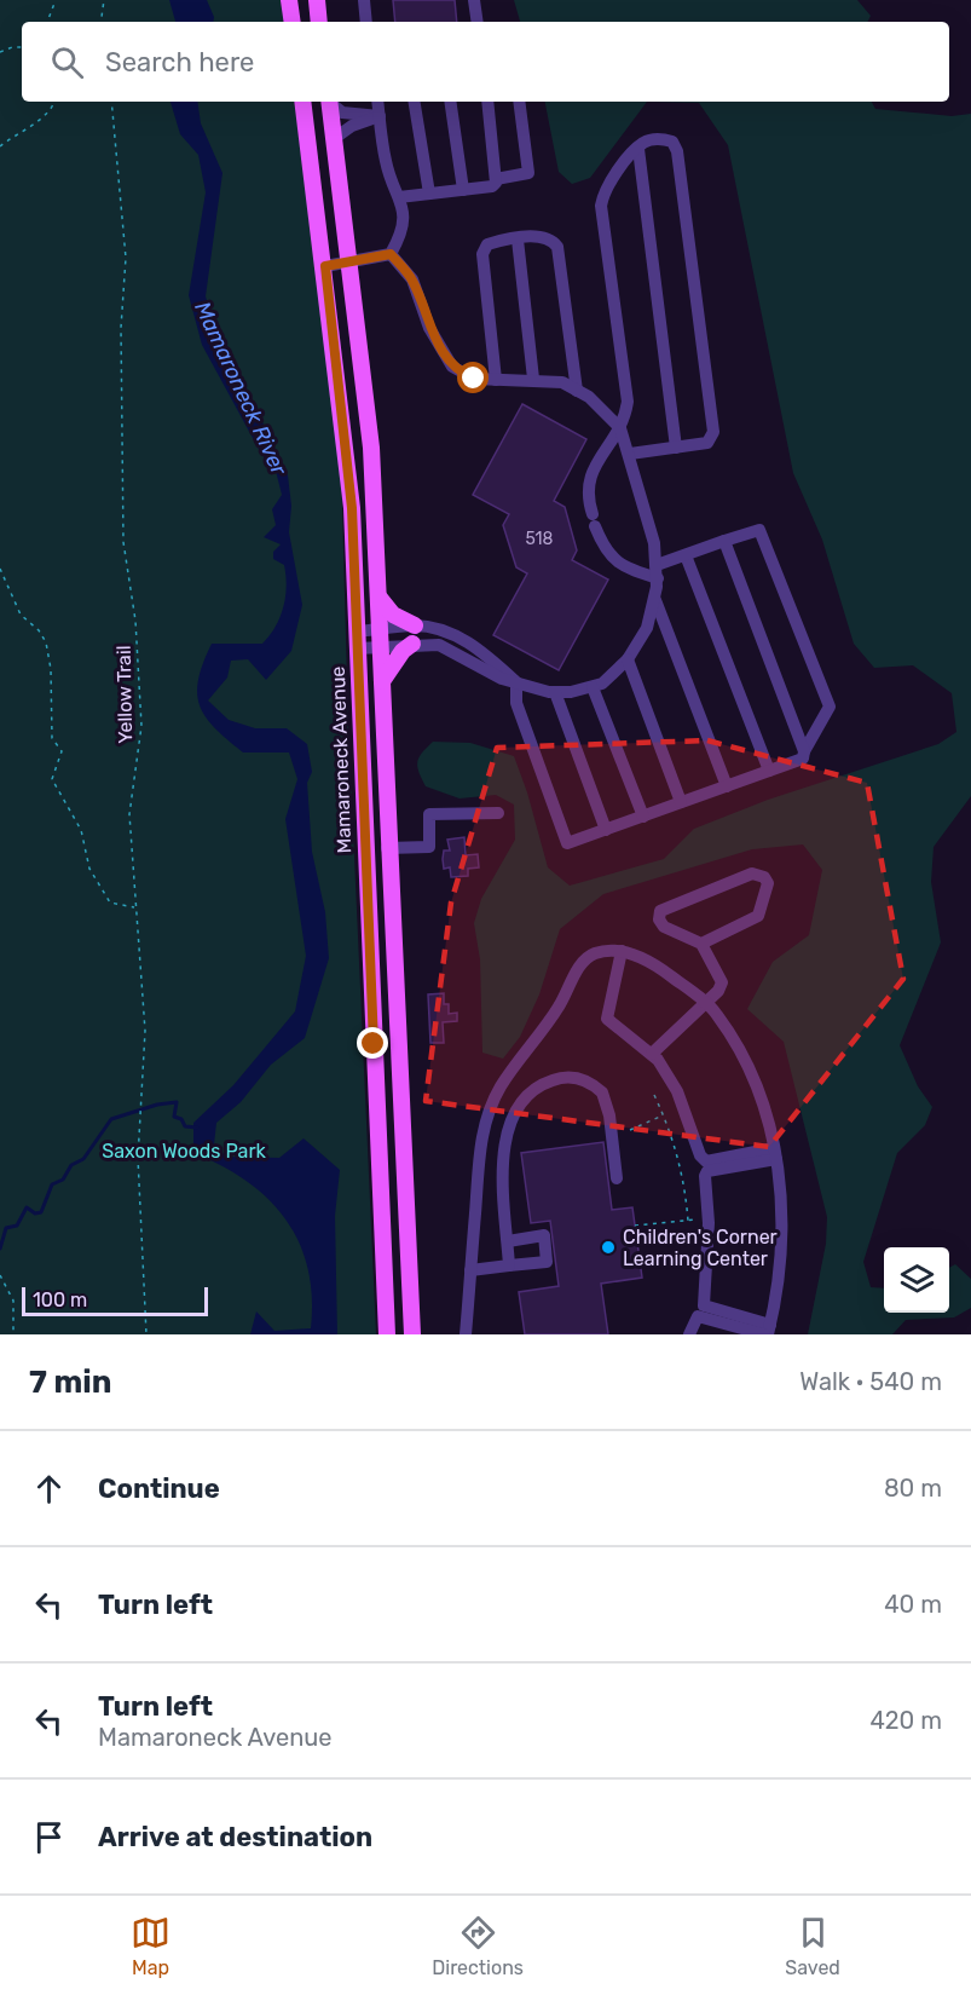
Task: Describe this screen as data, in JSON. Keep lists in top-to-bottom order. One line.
{"streets":{"main road":["Mamaroneck Avenue"],"path":["Yellow Trail"]},"water":["Mamaroneck River"],"parks":["Saxon Woods Park"],"places":["Children's Corner Learning Center"],"house_numbers":["518"],"scale_bar":"100 m","page":{"search":"Search here","scale":"100 m","heading":["7 min","Walk · 540 m"],"list":[["Continue","80 m"],["Turn left","40 m"],["Turn left","Mamaroneck Avenue","420 m"],"Arrive at destination"],"nav":["Map","Directions","Saved"]}}
